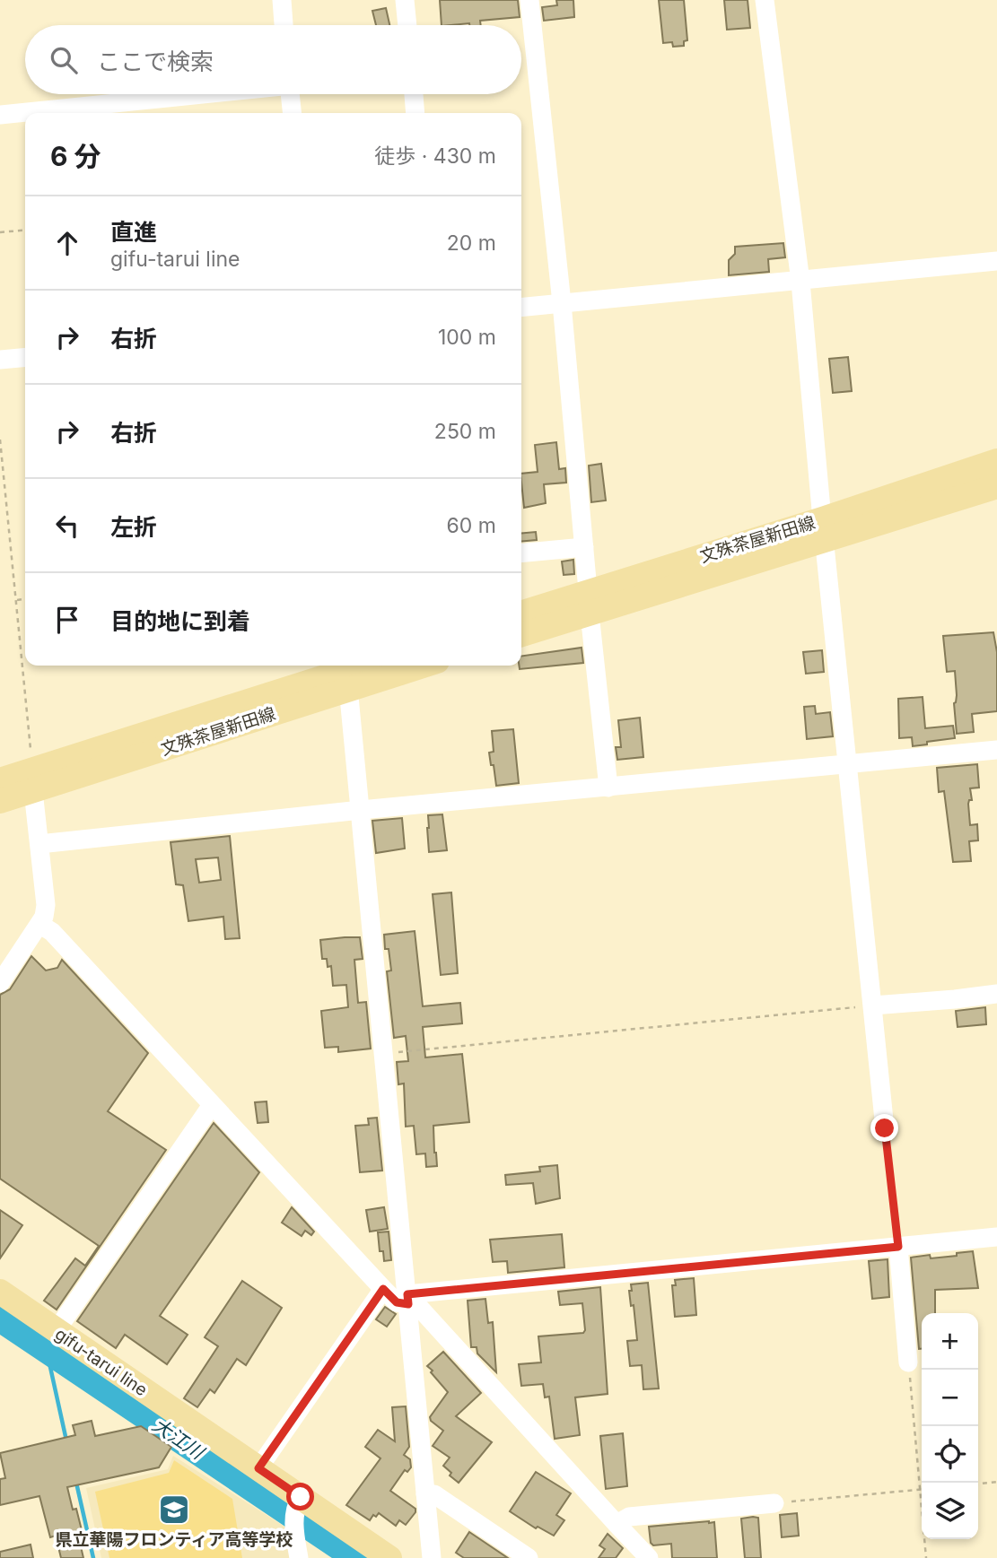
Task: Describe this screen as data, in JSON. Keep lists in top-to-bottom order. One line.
{"streets":{"main road":["文殊茶屋新田線","gifu-tarui line"]},"water":["大江川"],"places":{"school or university":["県立華陽フロンティア高等学校"]},"page":{"search":"ここで検索","heading":["6 分","徒歩 · 430 m"],"list":[["直進","gifu-tarui line","20 m"],["右折","100 m"],["右折","250 m"],["左折","60 m"],"目的地に到着"],"map_buttons":["+","−"]}}
